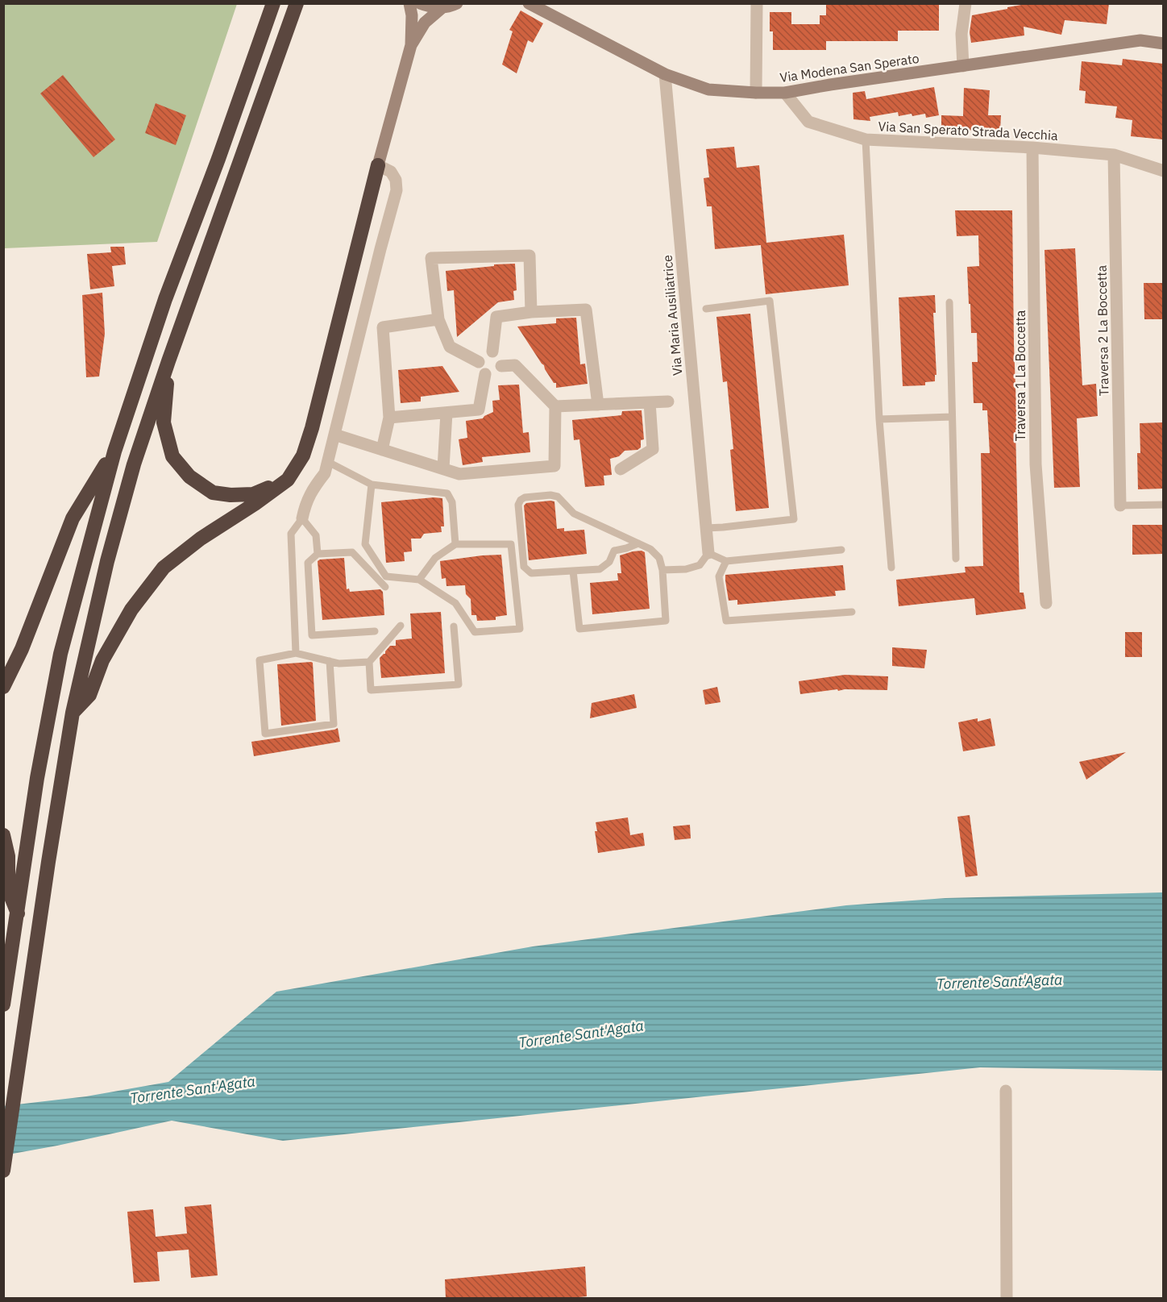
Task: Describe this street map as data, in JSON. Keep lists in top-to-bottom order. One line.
{"streets":{"street":["Via Modena San Sperato","Via San Sperato Strada Vecchia","Via Maria Ausiliatrice","Traversa 2 La Boccetta","Traversa 1 La Boccetta"]},"crossings":[["Via Modena San Sperato","Via San Sperato Strada Vecchia"],["Via Modena San Sperato","Via Maria Ausiliatrice"],["Via San Sperato Strada Vecchia","Traversa 2 La Boccetta"],["Via San Sperato Strada Vecchia","Traversa 1 La Boccetta"]],"water":["Torrente Sant'Agata"]}
